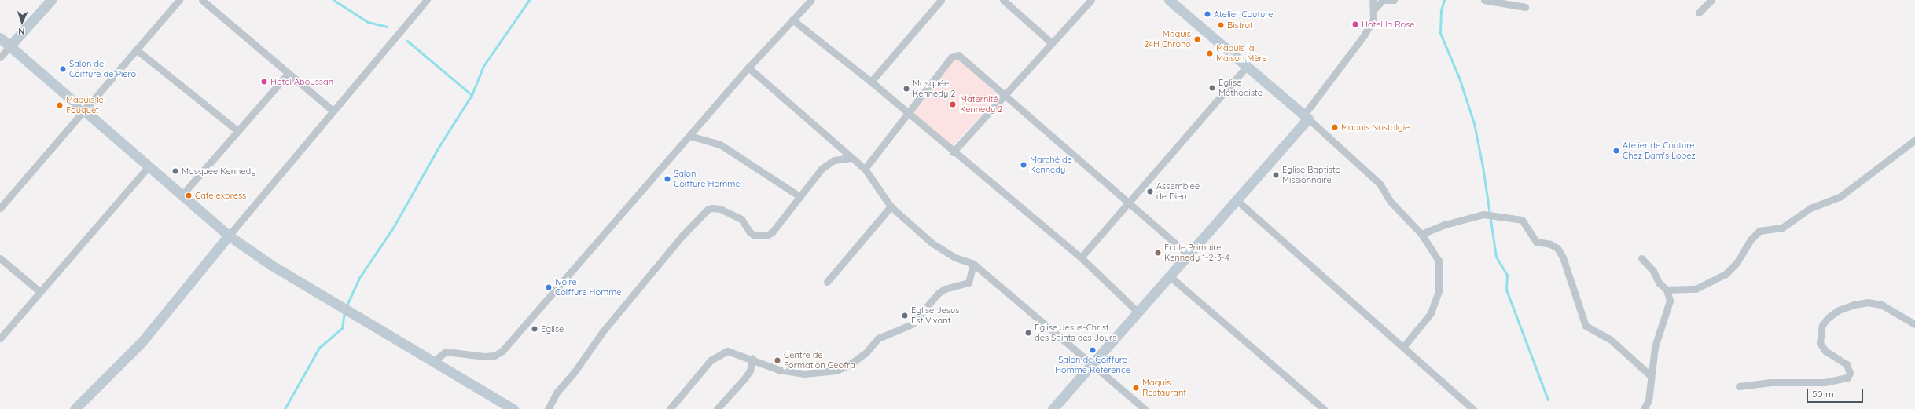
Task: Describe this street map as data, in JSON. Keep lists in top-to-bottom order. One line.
{"places":["Atelier Couture","Hotel la Rose","Bistrot","Maquis 24H Chrono","Maquis la Maison Mère","Salon de Coiffure de Piero","Hotel Aboussan","Eglise Méthodiste","Mosquée Kennedy 2","Maternité Kennedy 2","Maquis le Fouquet","Maquis Nostalgie","Atelier de Couture Chez Bam's Lopez","Marché de Kennedy","Mosquée Kennedy","Eglise Baptiste Missionnaire","Salon Coiffure Homme","Assemblée de Dieu","Cafe express","Ecole Primaire Kennedy 1-2-3-4","Ivoire Coiffure Homme","Eglise Jesus Est Vivant","Eglise","Eglise Jesus-Christ des Saints des Jours","Salon de Coiffure Homme Référence","Centre de Formation Geofra","Maquis Restaurant"],"scale_bar":"50 m","north":"bottom"}
